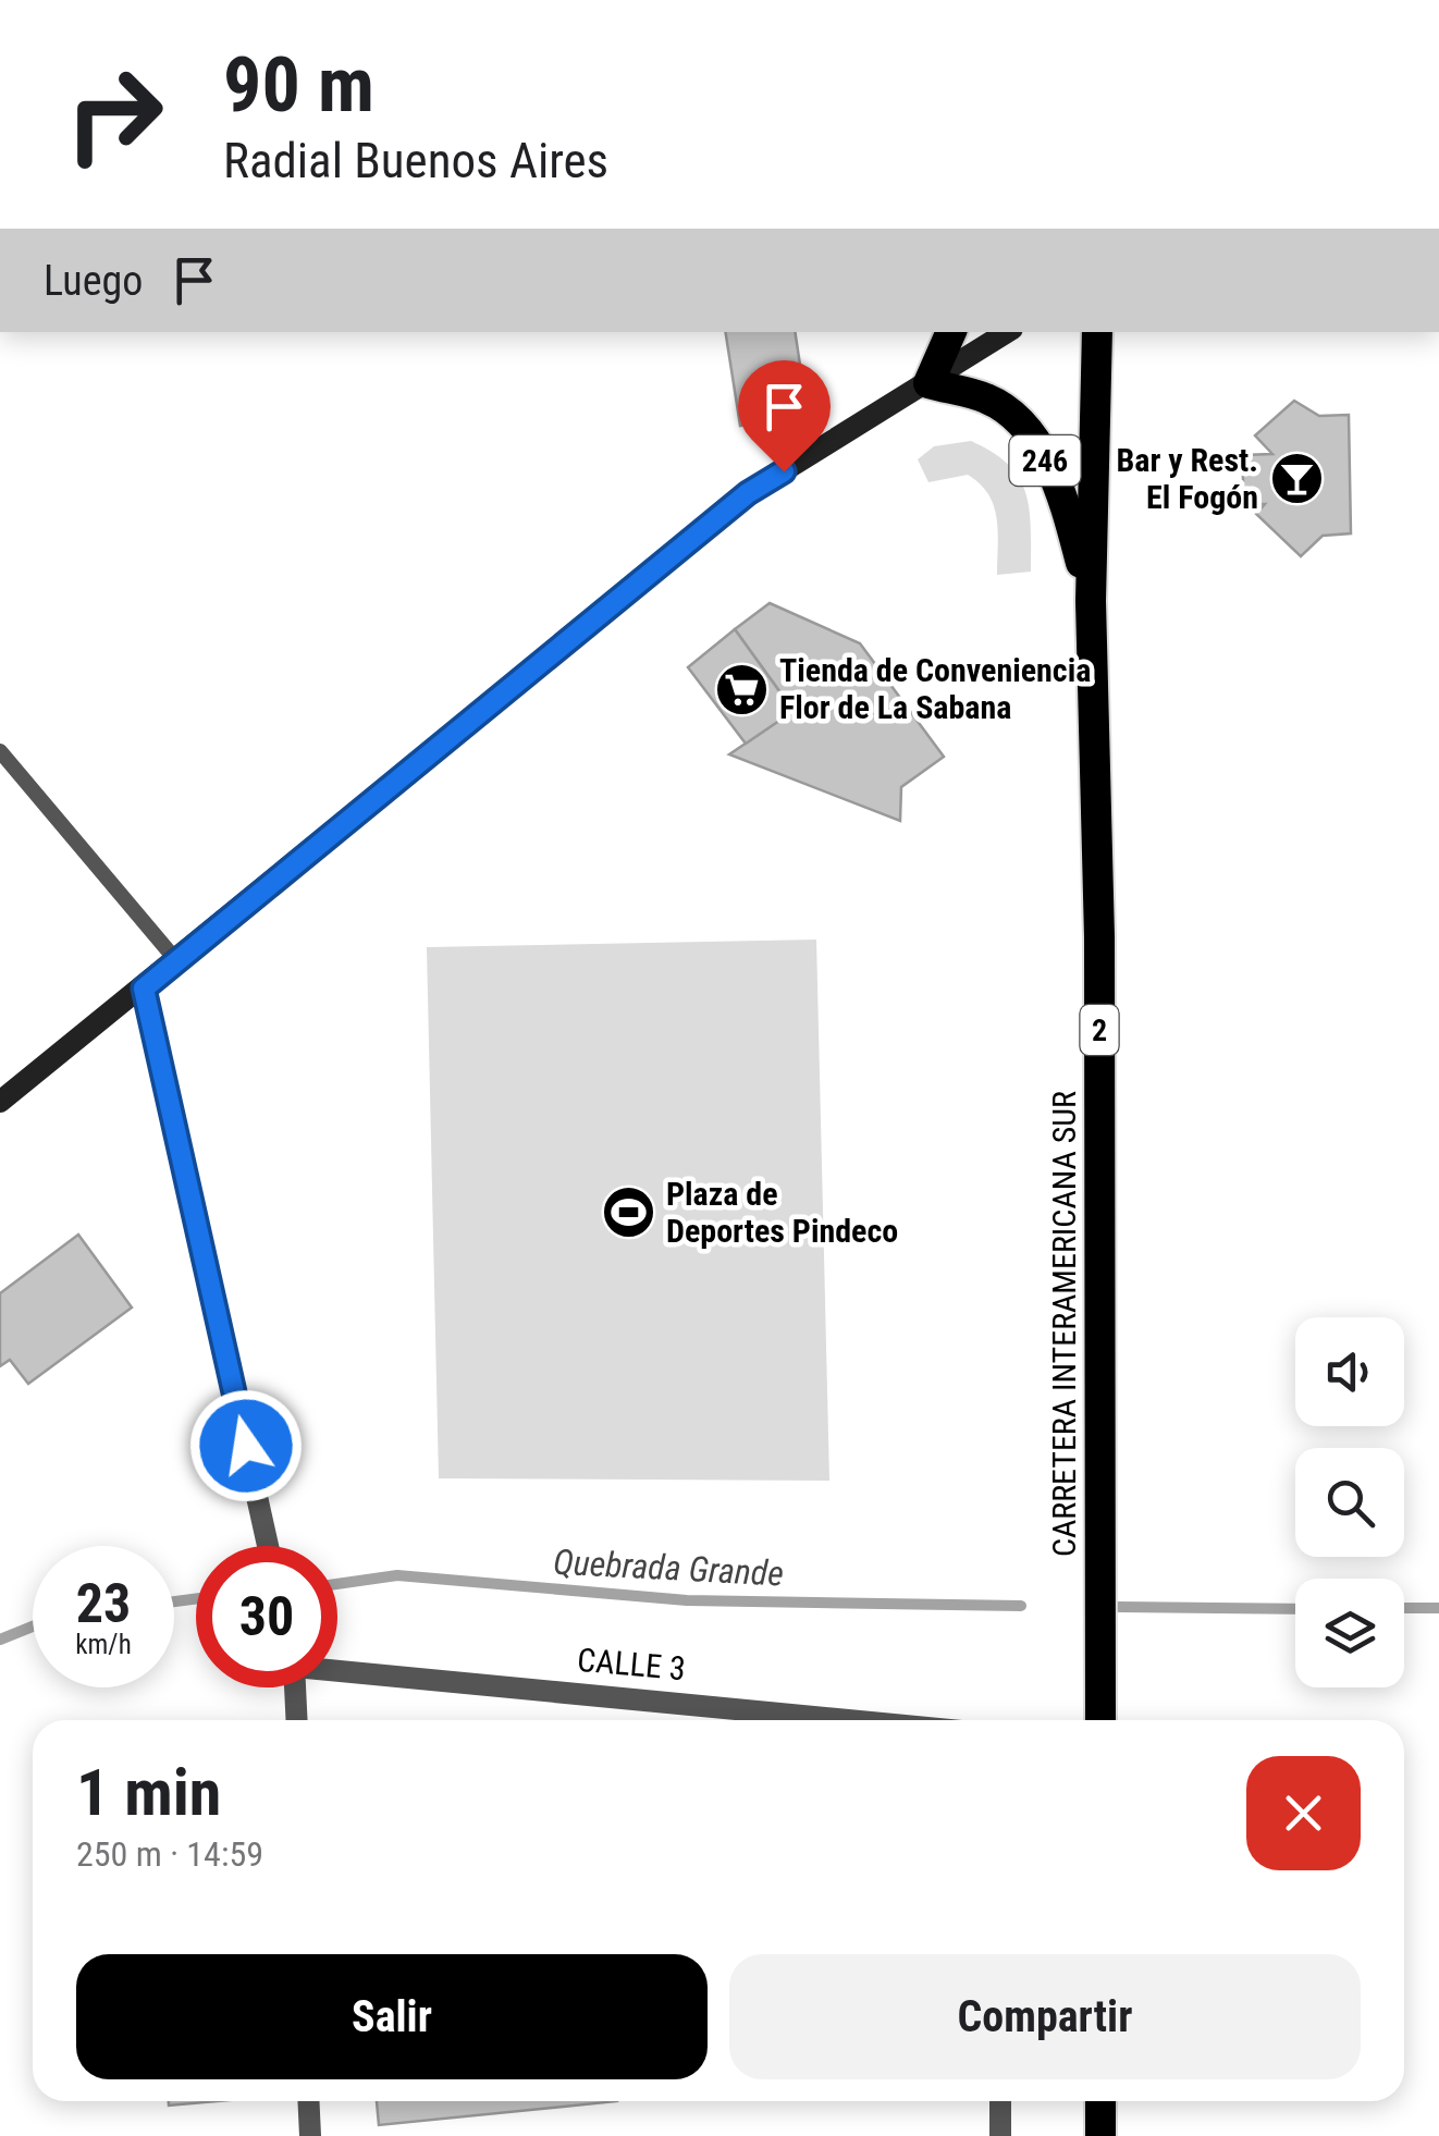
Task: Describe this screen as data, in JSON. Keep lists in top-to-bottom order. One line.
{"streets":{"highway":["246","2","CARRETERA INTERAMERICANA SUR"],"street":["CALLE 3"]},"crossings":[["246","CARRETERA INTERAMERICANA SUR"]],"water":["Quebrada Grande"],"places":{"bar":["Bar y Rest. El Fogón"],"supermarket":["Tienda de Conveniencia Flor de La Sabana"],"sports":["Plaza de Deportes Pindeco"]},"page":{"turn":["90 m","Radial Buenos Aires"],"then":"Luego","speed":"23 km/h","limit":"30","heading":["1 min","250 m · 14:59"],"buttons":["Salir","Compartir"]}}
